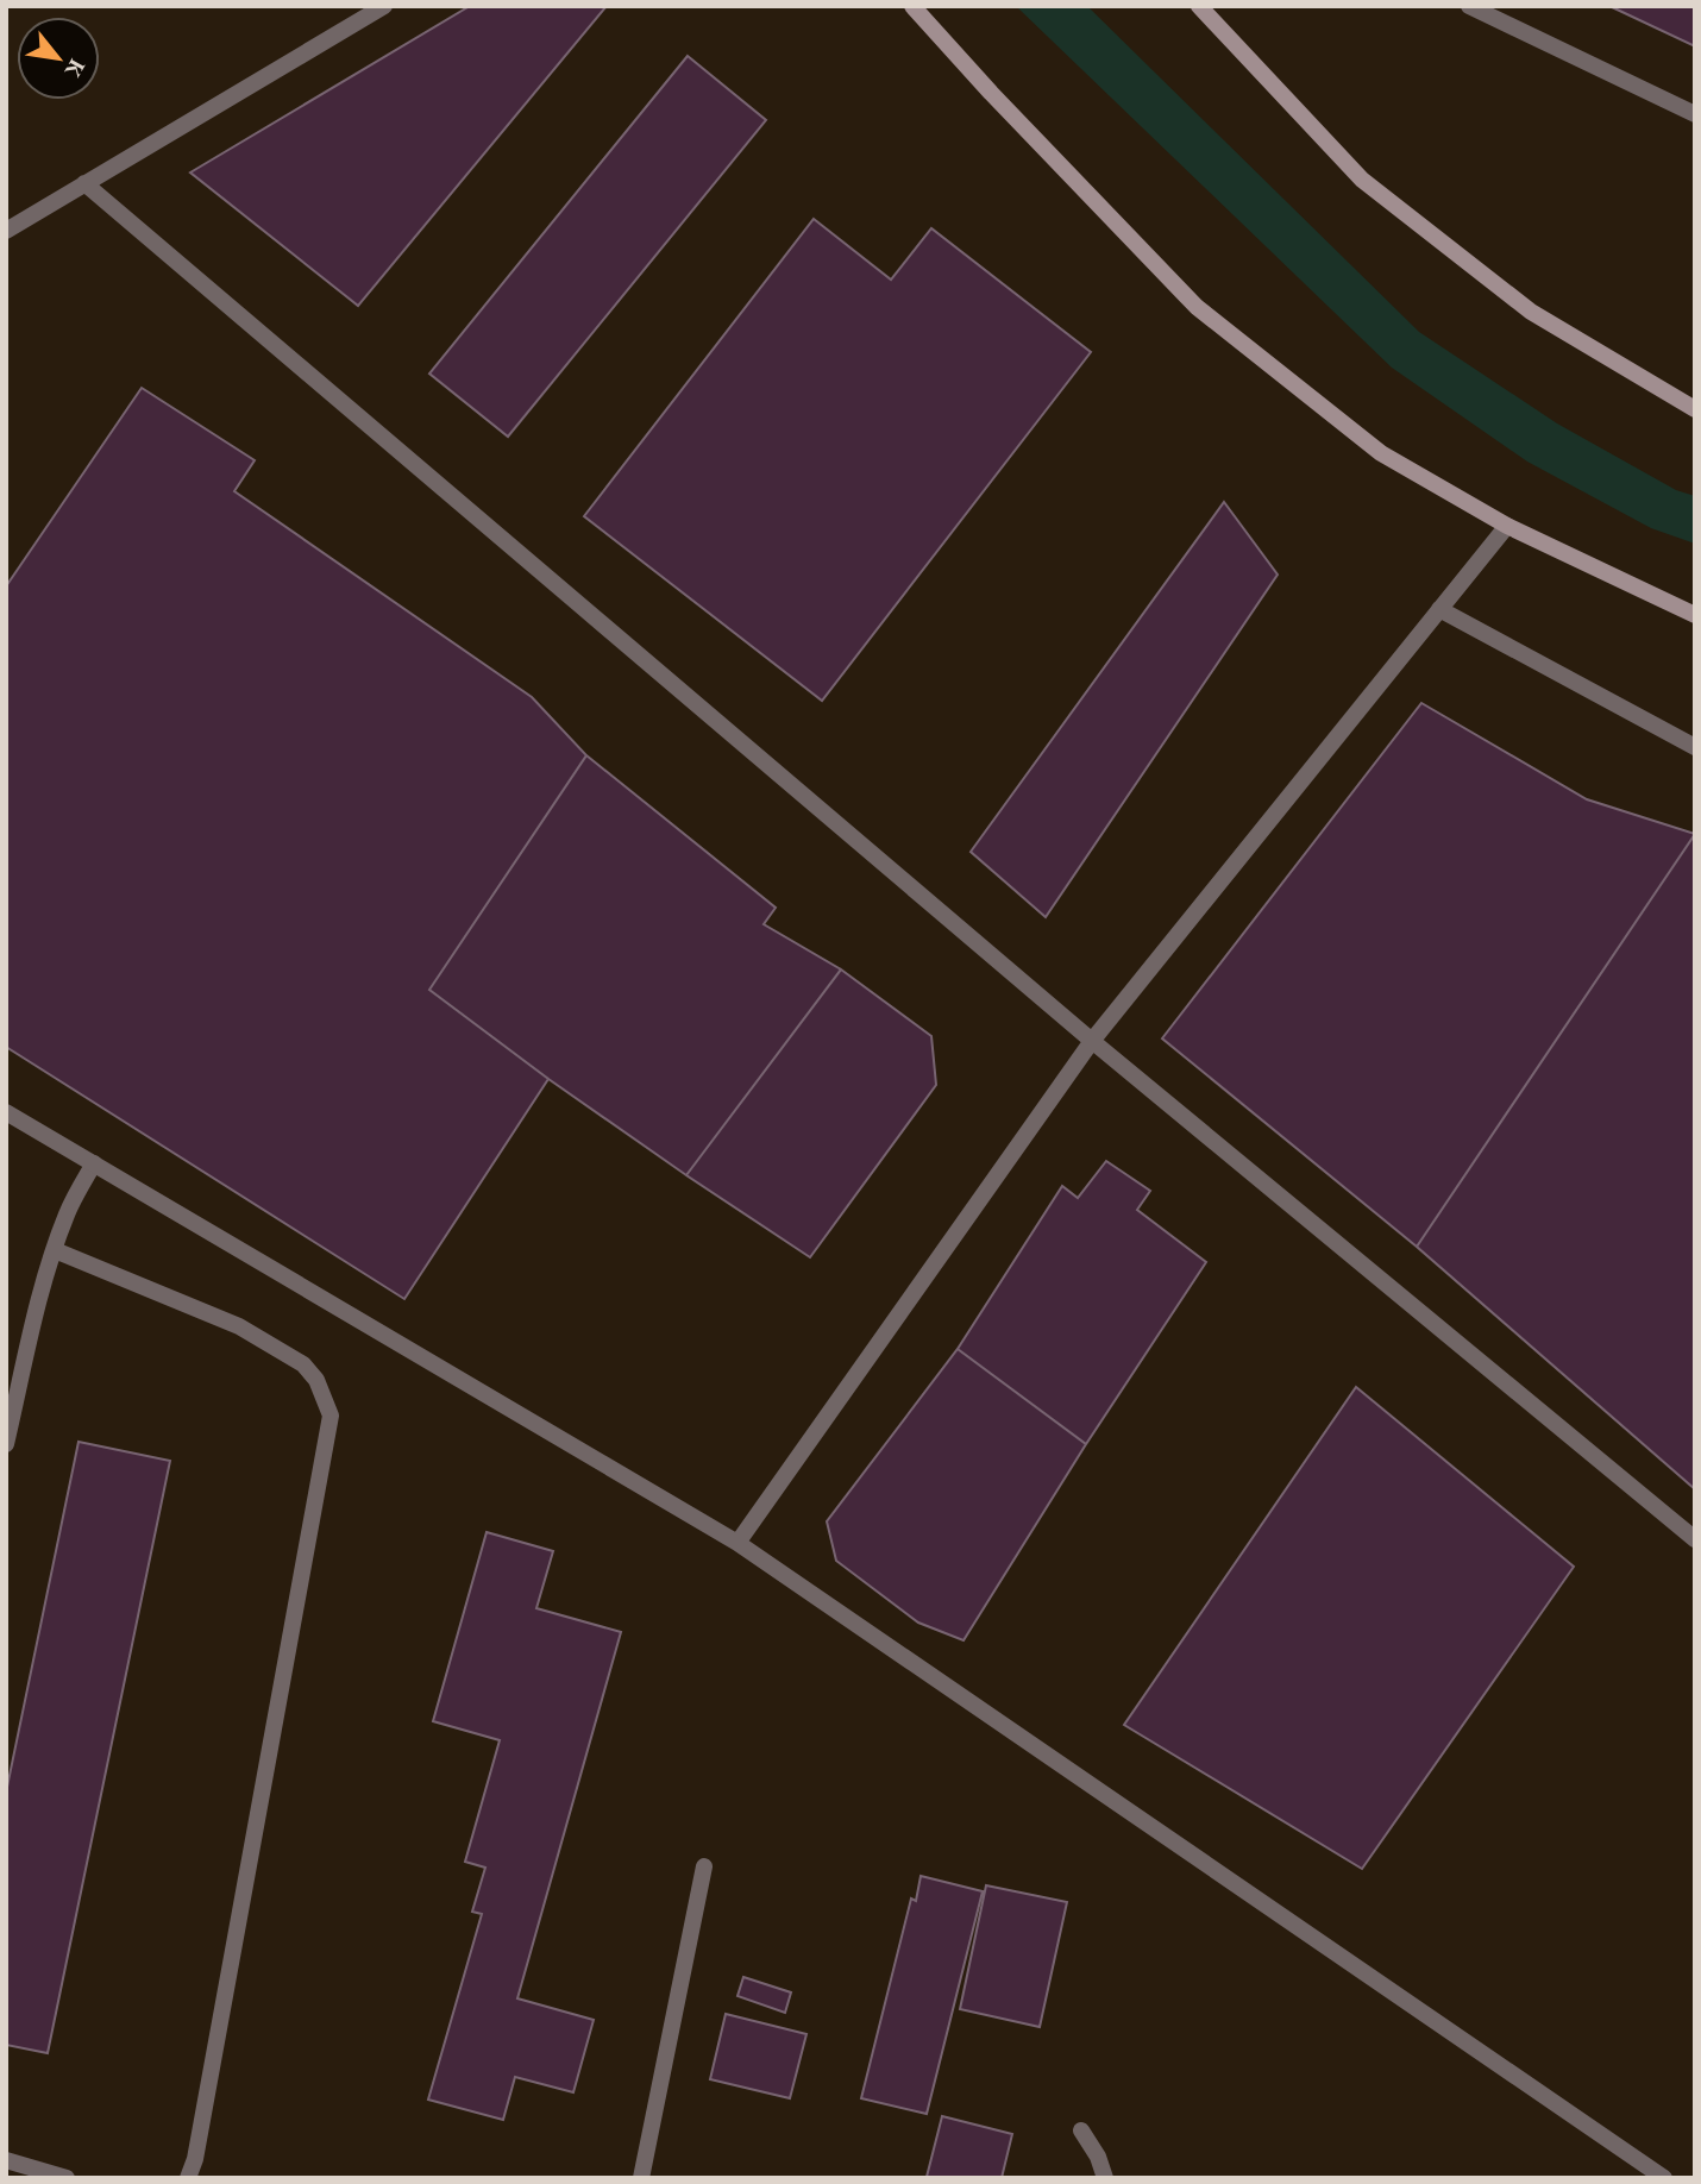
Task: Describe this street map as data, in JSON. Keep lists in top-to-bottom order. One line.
{"north":"bottom right"}
